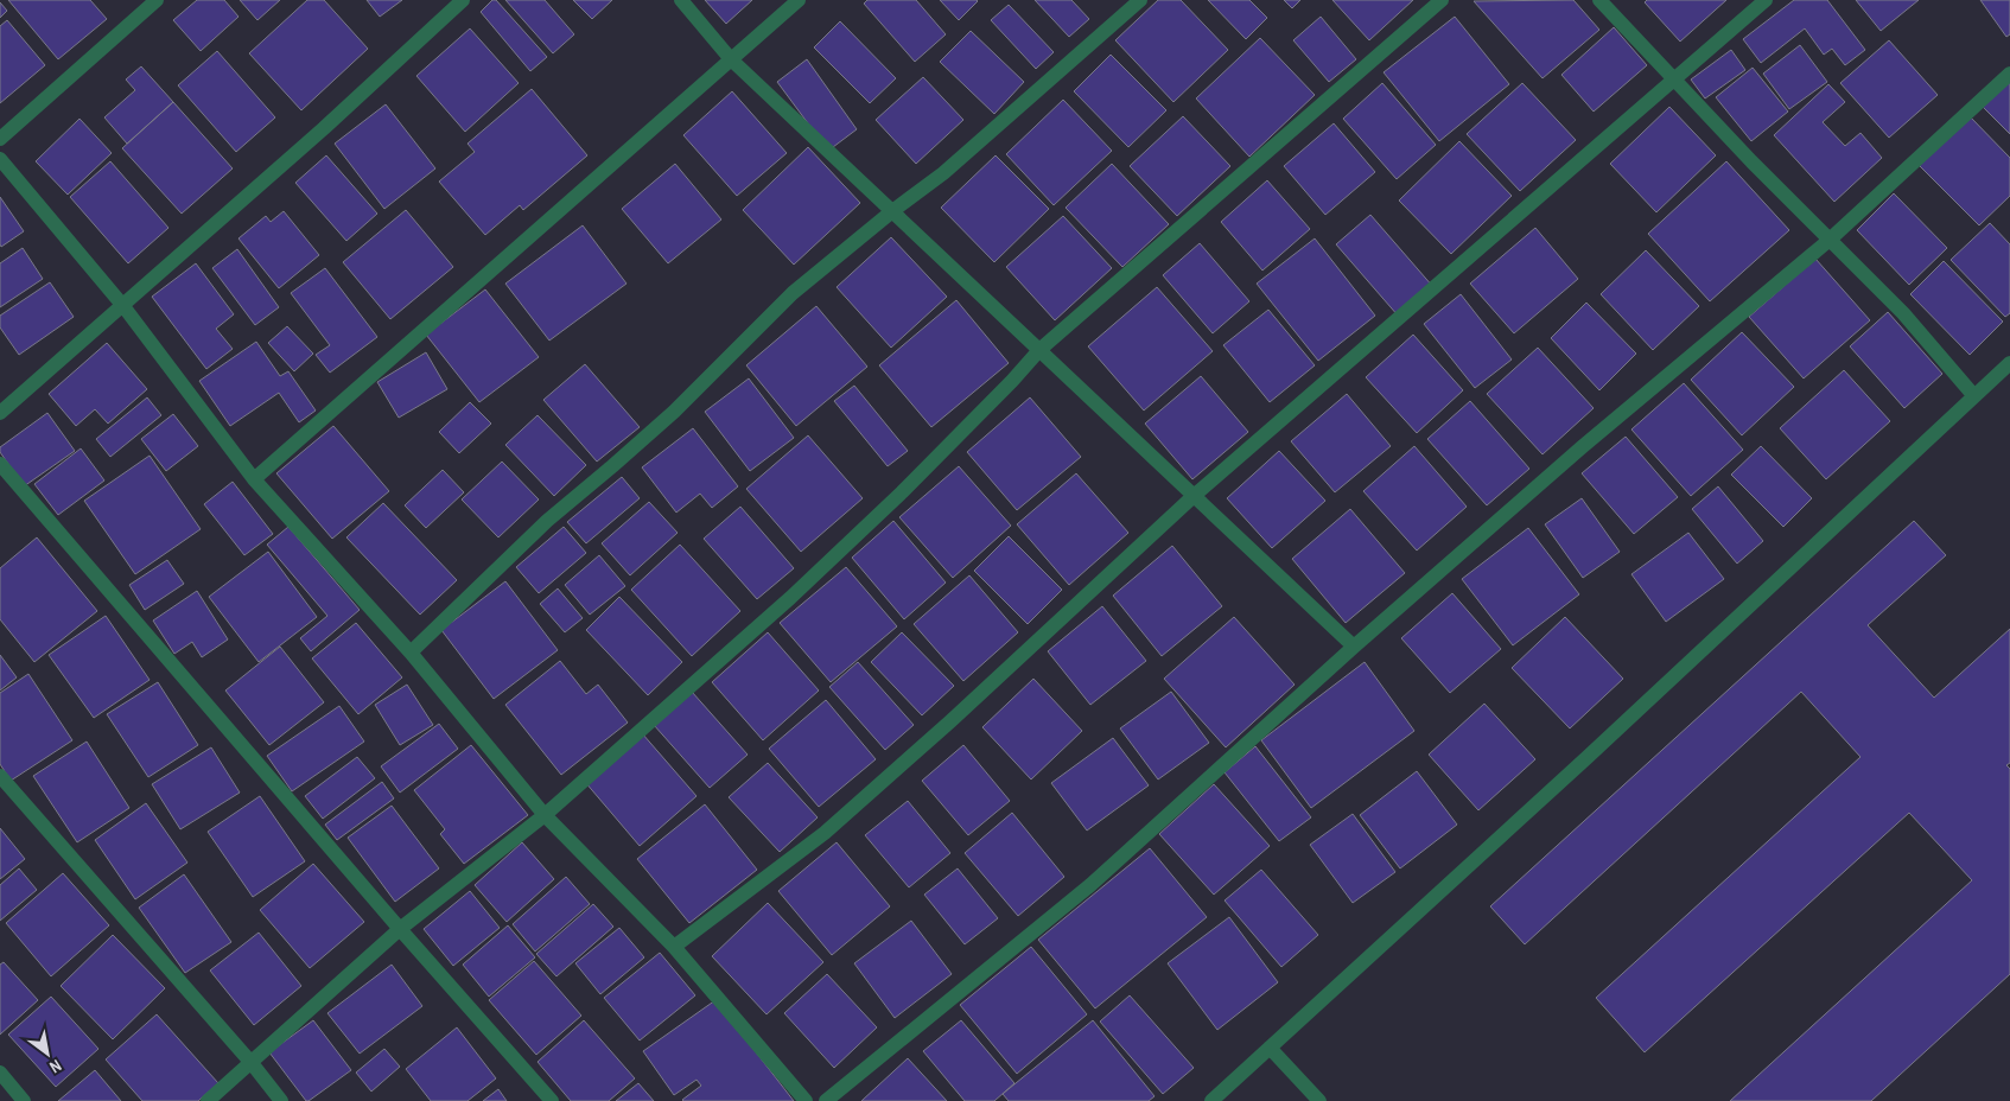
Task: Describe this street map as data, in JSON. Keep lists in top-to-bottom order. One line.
{"north":"bottom right"}
